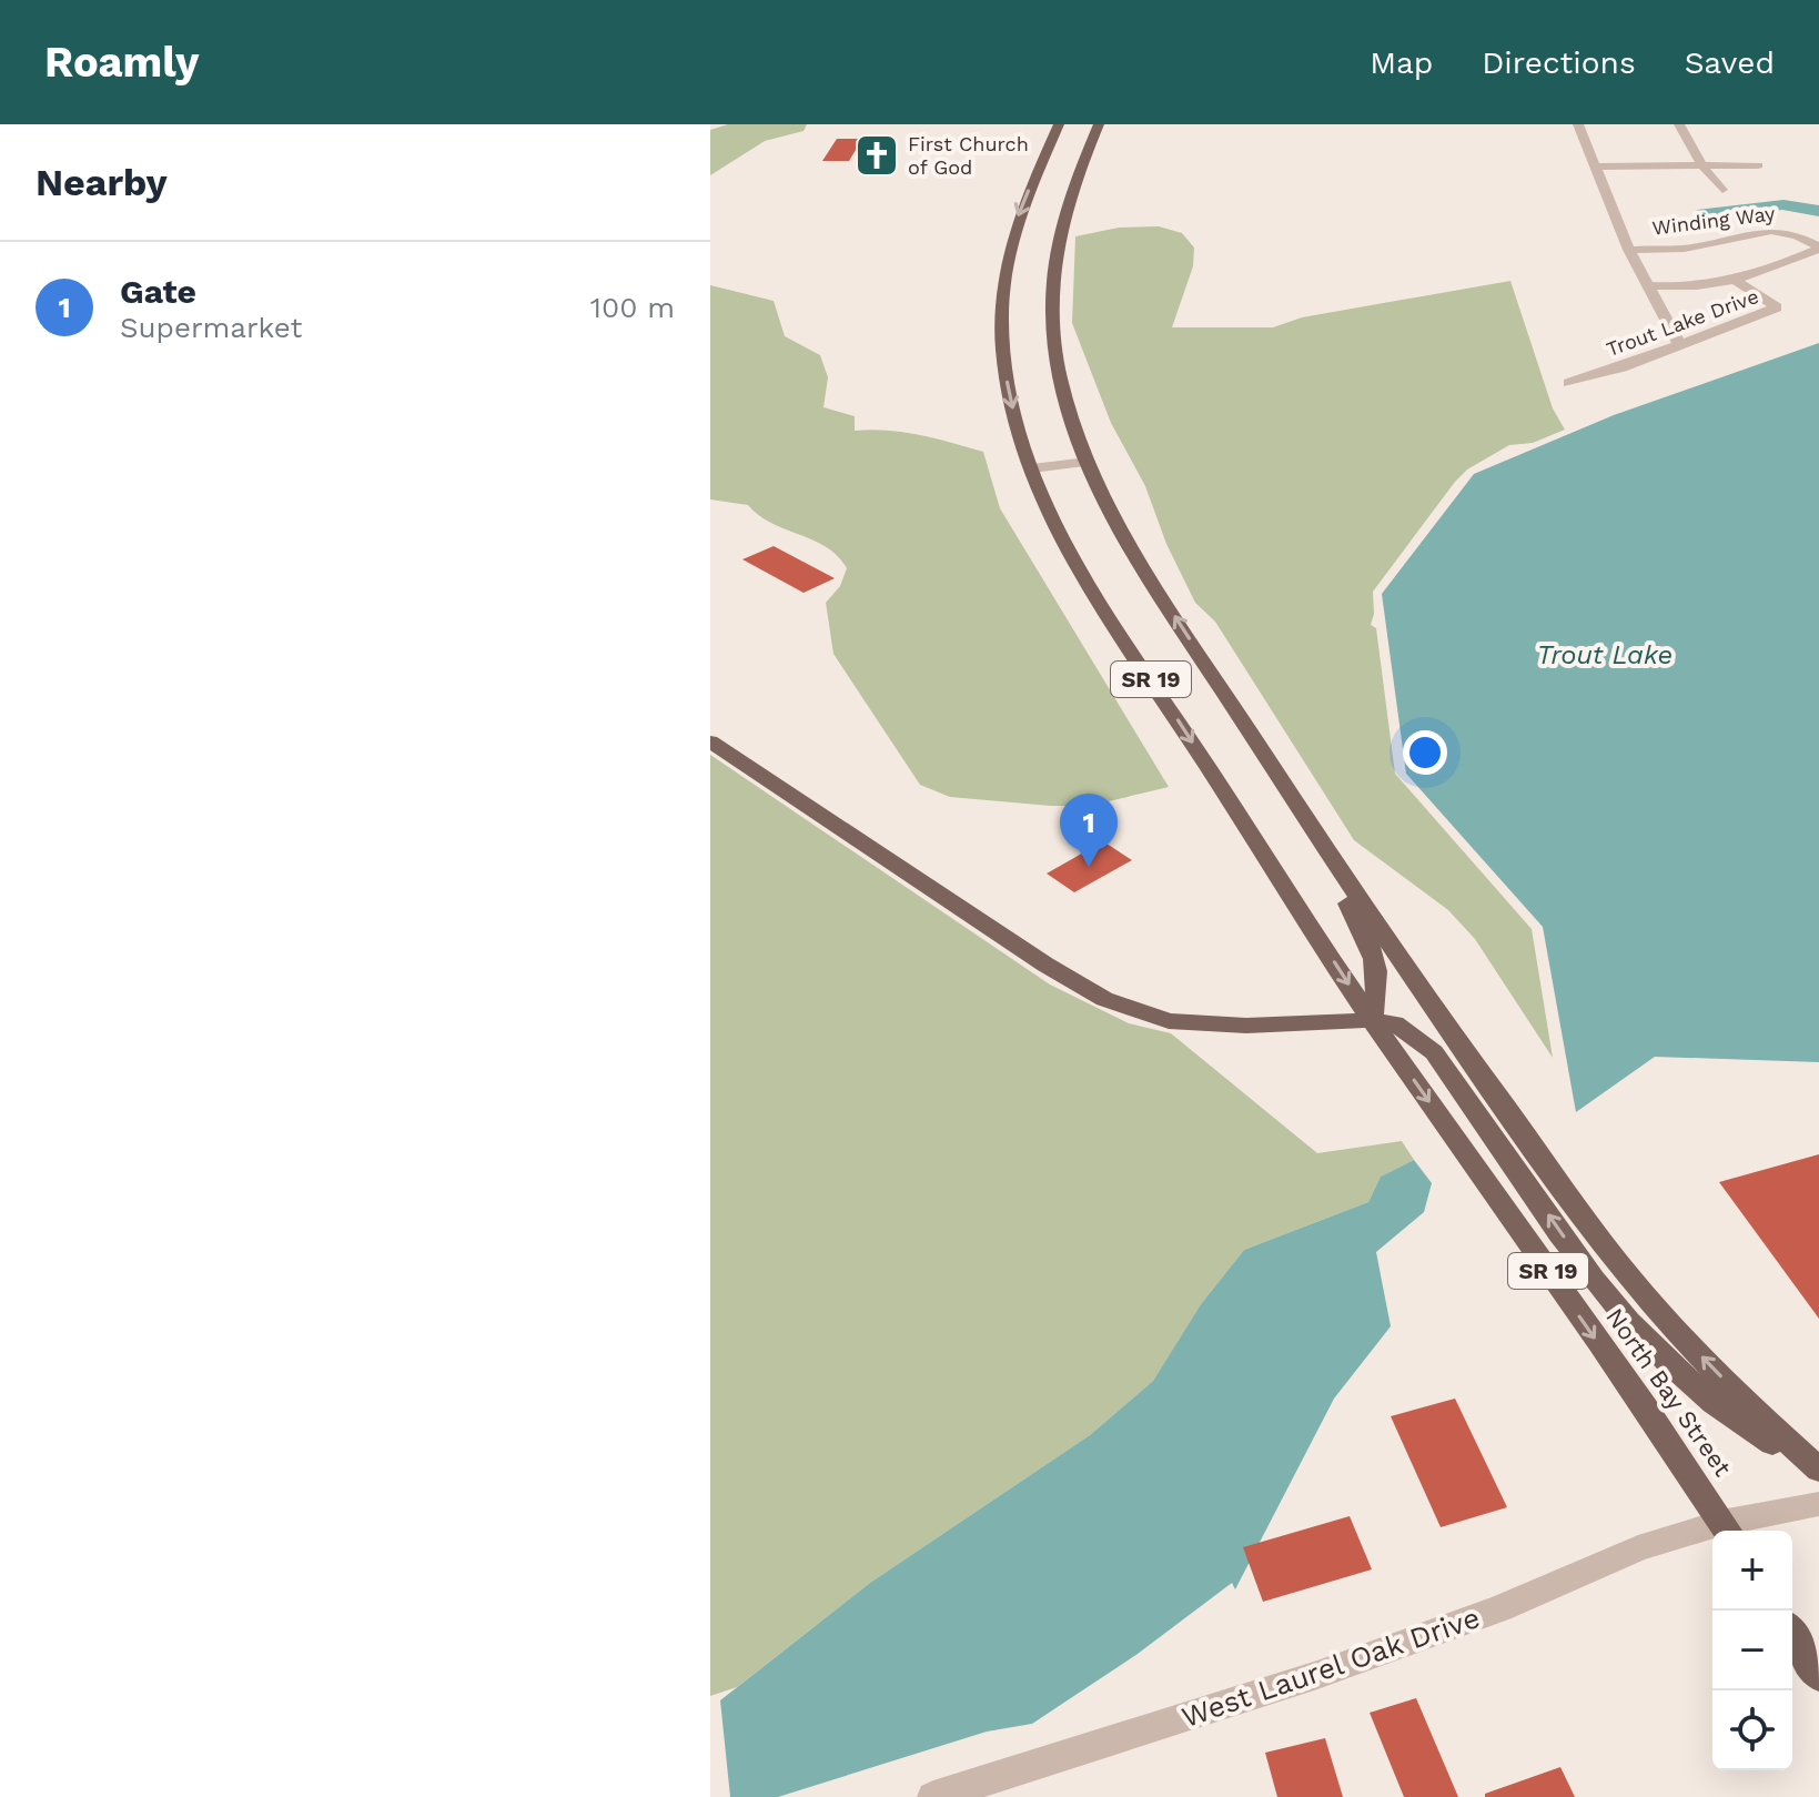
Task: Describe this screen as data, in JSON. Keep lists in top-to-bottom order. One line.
{"streets":{"main road":["SR 19","North Bay Street"],"street":["Winding Way","Trout Lake Drive","West Laurel Oak Drive"]},"crossings":[["Winding Way","Trout Lake Drive"],["SR 19","North Bay Street"],["North Bay Street","West Laurel Oak Drive"]],"water":["Trout Lake"],"places":{"church":["First Church of God"]},"page":{"header":"Roamly","nav":["Map","Directions","Saved"],"heading":"Nearby","list":[{"mark":"1","name":"Gate","note":"Supermarket","value":"100 m"}],"pins":"1","map_buttons":["+","−"]}}
